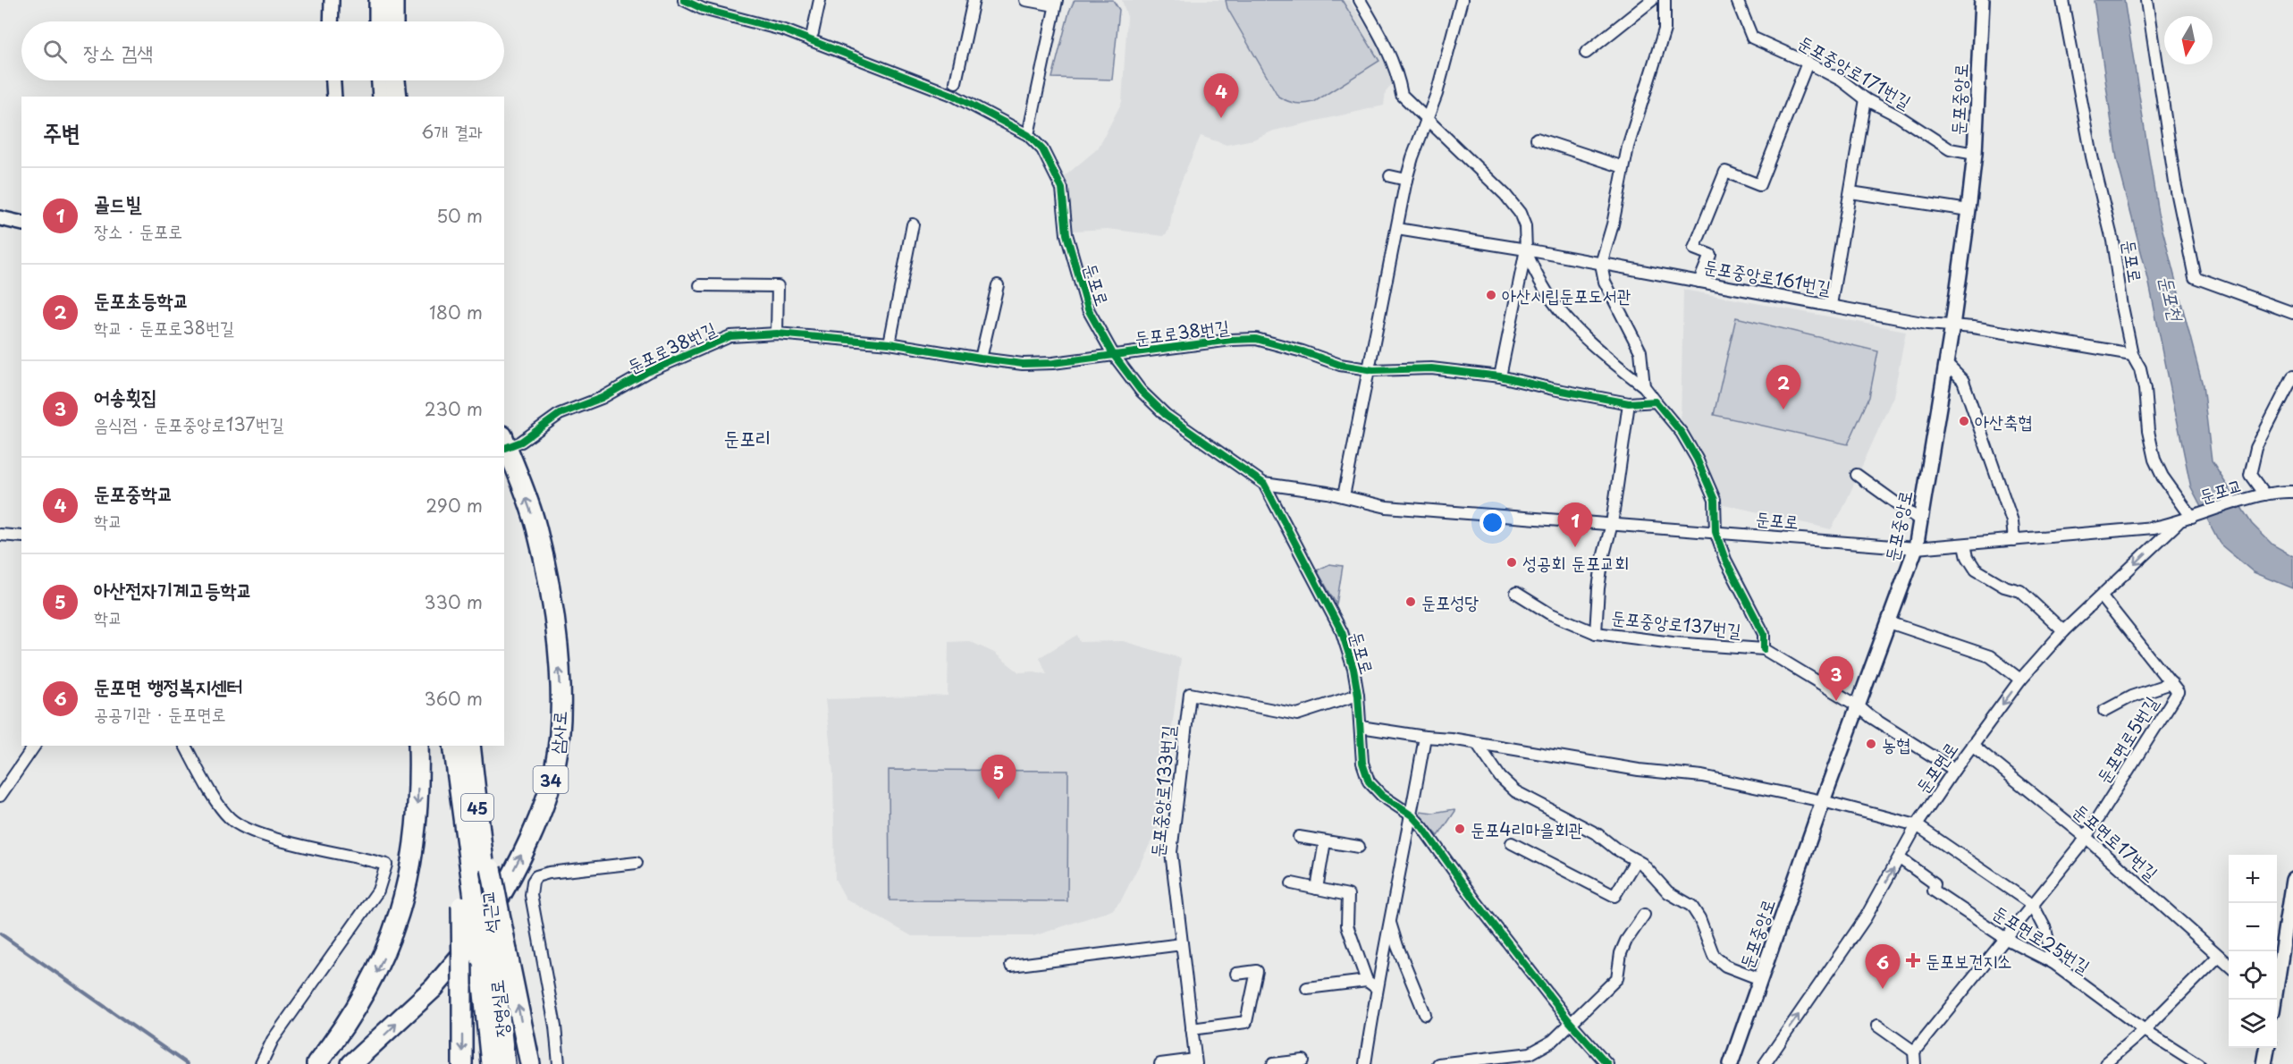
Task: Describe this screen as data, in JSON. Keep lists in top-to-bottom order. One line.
{"streets":{"highway":["삼사로","34","45","석근교","장영실로"],"street":["둔포중앙로171번길","둔포중앙로","둔포로","둔포중앙로161번길","둔포로38번길","둔포교","둔포중앙로137번길","둔포면로5번길","둔포면로","둔포중앙로133번길","둔포면로17번길","둔포면로25번길"]},"crossings":[["둔포중앙로171번길","둔포중앙로"],["둔포중앙로","둔포로"],["둔포중앙로","둔포중앙로161번길"],["둔포중앙로","둔포중앙로137번길"],["둔포로","둔포중앙로161번길"],["둔포로","둔포로38번길"],["둔포로","둔포교"],["둔포로","둔포면로"],["둔포로","둔포중앙로133번길"],["둔포중앙로137번길","둔포면로"],["둔포면로5번길","둔포면로"],["둔포면로5번길","둔포면로17번길"],["둔포면로5번길","둔포면로25번길"],["둔포면로","둔포면로17번길"],["둔포면로","둔포면로25번길"],["45","석근교"],["석근교","장영실로"]],"districts":["둔포리"],"water":["둔포천"],"places":{"other":["아산시립둔포도서관","아산축협","성공회 둔포교회","둔포성당","농협","둔포4리마을회관"],"health":["둔포보건지소"]},"north":"bottom","page":{"search":"장소 검색","pins":["4","2","1","3","5","6"],"heading":["주변","6개 결과"],"list":[{"mark":"1","name":"골드빌","note":"장소 · 둔포로","value":"50 m"},{"mark":"2","name":"둔포초등학교","note":"학교 · 둔포로38번길","value":"180 m"},{"mark":"3","name":"어송횟집","note":"음식점 · 둔포중앙로137번길","value":"230 m"},{"mark":"4","name":"둔포중학교","note":"학교","value":"290 m"},{"mark":"5","name":"아산전자기계고등학교","note":"학교","value":"330 m"},{"mark":"6","name":"둔포면 행정복지센터","note":"공공기관 · 둔포면로","value":"360 m"}],"map_buttons":["+","−"]}}
